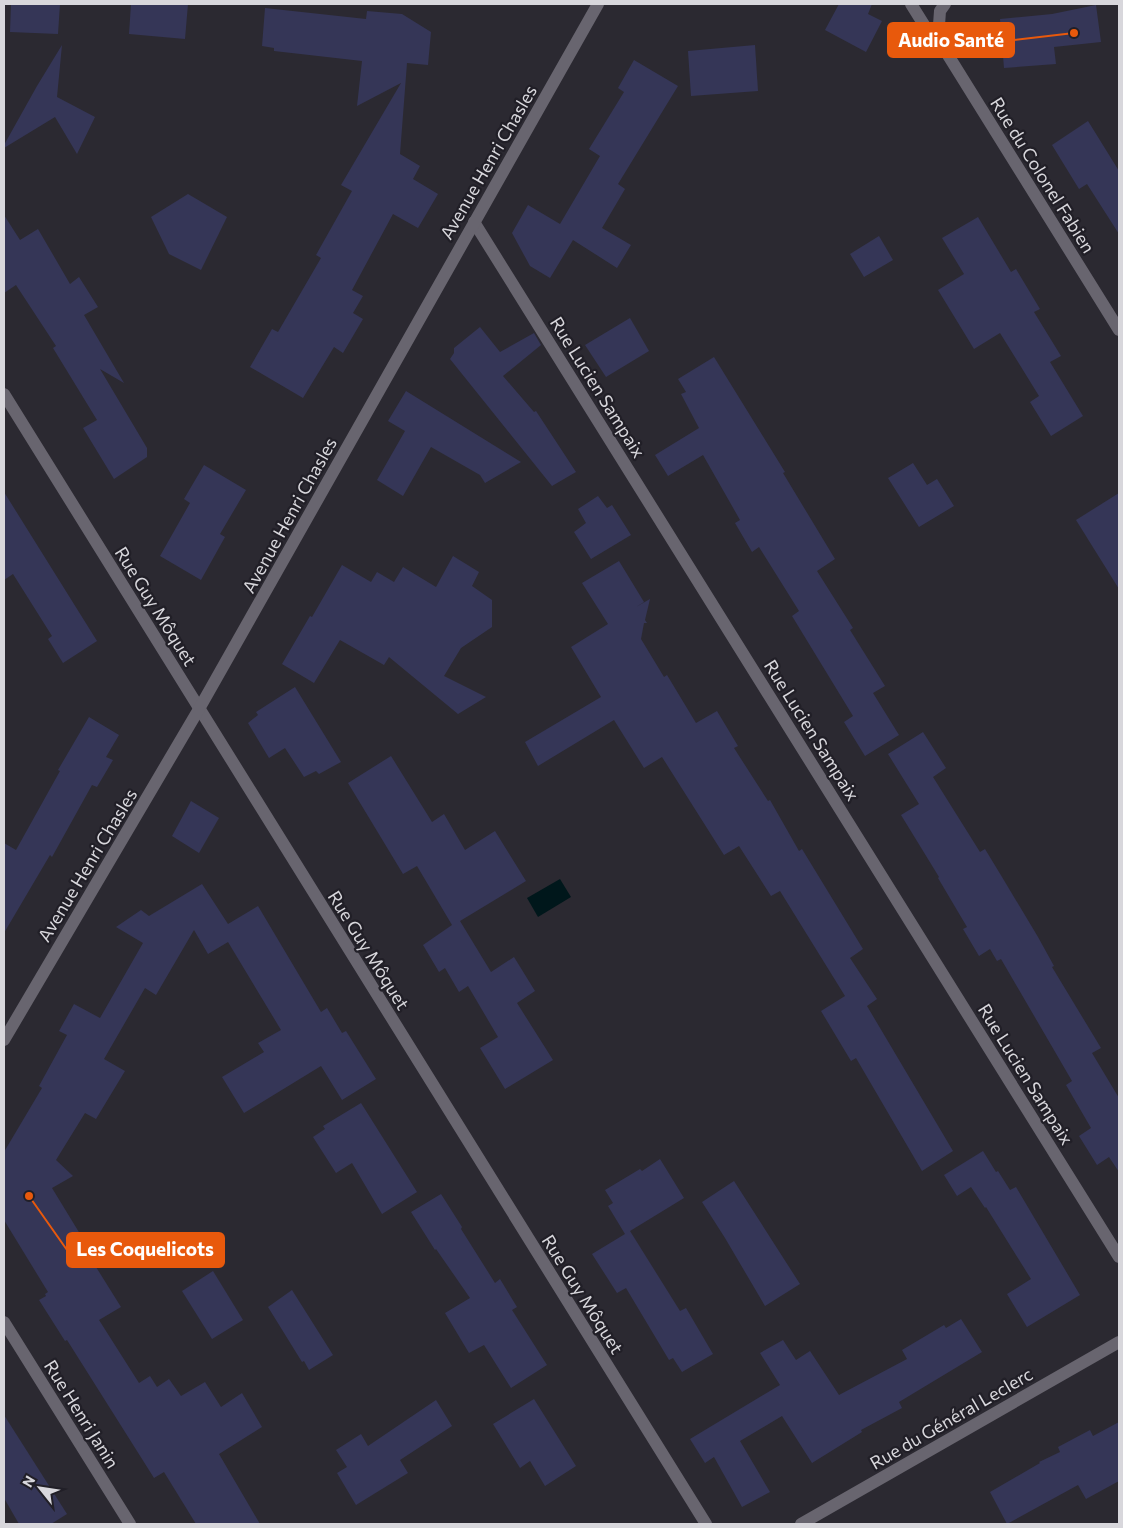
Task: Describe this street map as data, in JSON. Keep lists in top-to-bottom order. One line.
{"streets":{"street":["Avenue Henri Chasles","Rue du Colonel Fabien","Rue Lucien Sampaix","Rue Guy Môquet","Rue Henri Janin","Rue du Général Leclerc"]},"crossings":[["Avenue Henri Chasles","Rue Lucien Sampaix"],["Avenue Henri Chasles","Rue Guy Môquet"]],"places":["Audio Santé","Les Coquelicots"],"north":"top left"}
